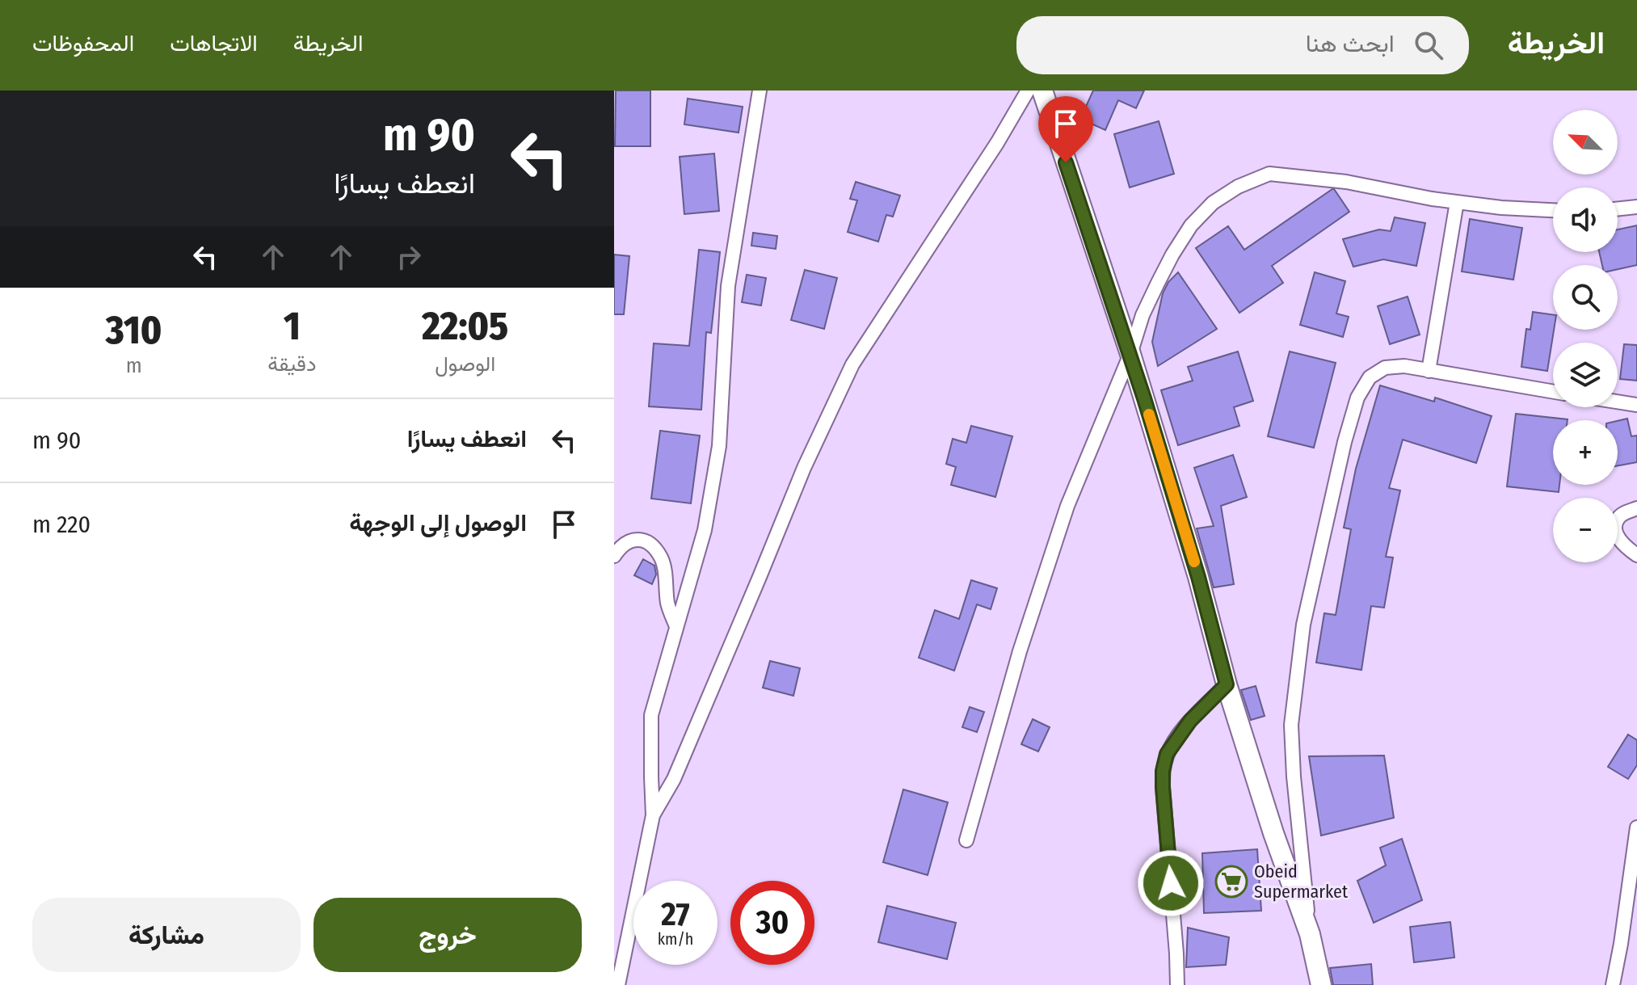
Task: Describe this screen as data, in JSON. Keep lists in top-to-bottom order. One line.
{"places":{"supermarket":["Obeid Supermarket"]},"north":"top left","page":{"header":"الخريطة","search":"ابحث هنا","nav":["الخريطة","الاتجاهات","المحفوظات"],"turn":["90 m","انعطف يسارًا"],"map_buttons":["+","−"],"eta":["22:05","الوصول","1","دقيقة","310","m"],"list":[{"name":"انعطف يسارًا","value":"90 m"},{"name":"الوصول إلى الوجهة","value":"220 m"}],"speed":"27 km/h","limit":"30","buttons":["خروج","مشاركة"]}}
